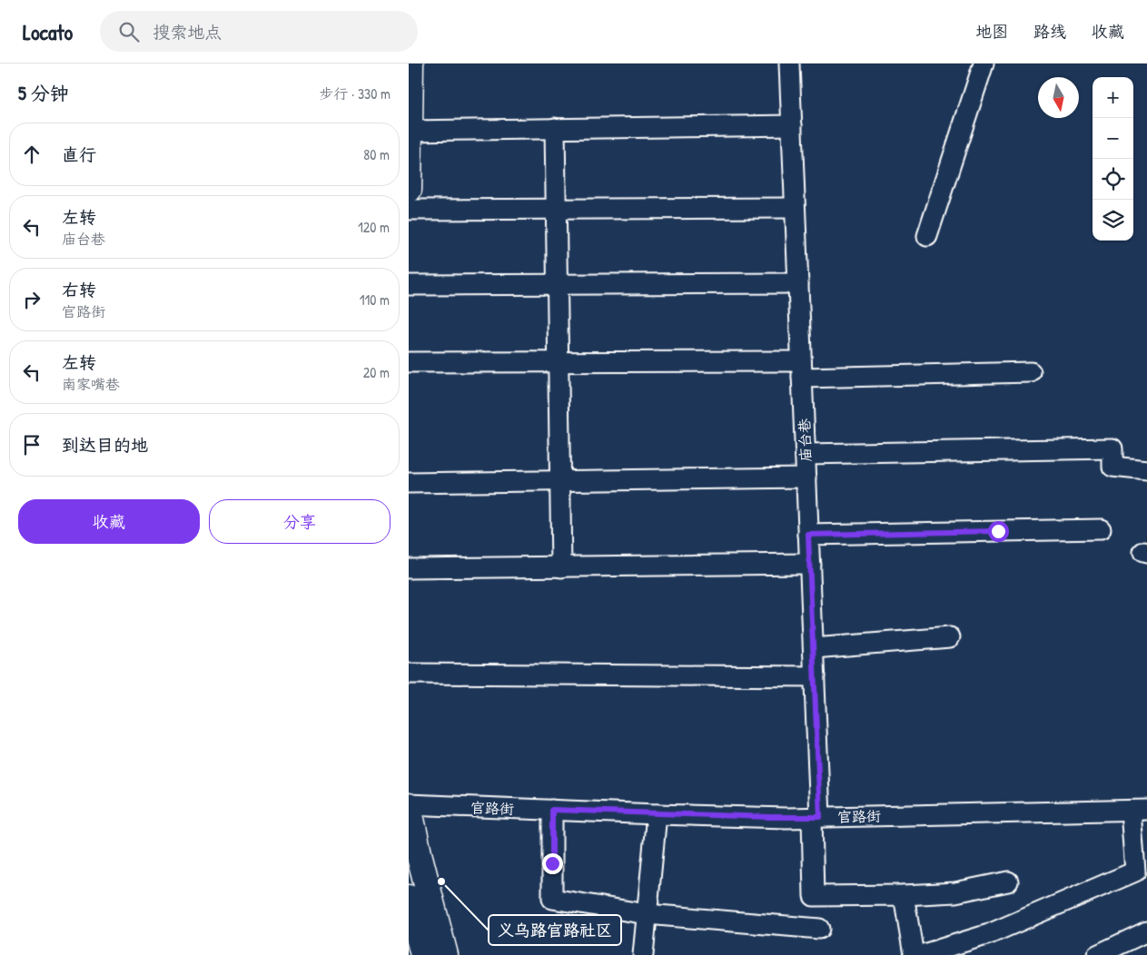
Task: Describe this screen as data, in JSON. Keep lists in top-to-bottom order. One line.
{"streets":{"street":["庙台巷","官路街"]},"crossings":[["庙台巷","官路街"]],"places":["义乌路官路社区"],"north":"bottom","page":{"header":"Locato","search":"搜索地点","nav":["地图","路线","收藏"],"heading":["5 分钟","步行 · 330 m"],"map_buttons":["+","−"],"list":[["直行","80 m"],["左转","庙台巷","120 m"],["右转","官路街","110 m"],["左转","南家嘴巷","20 m"],"到达目的地"],"buttons":["收藏","分享"]}}
